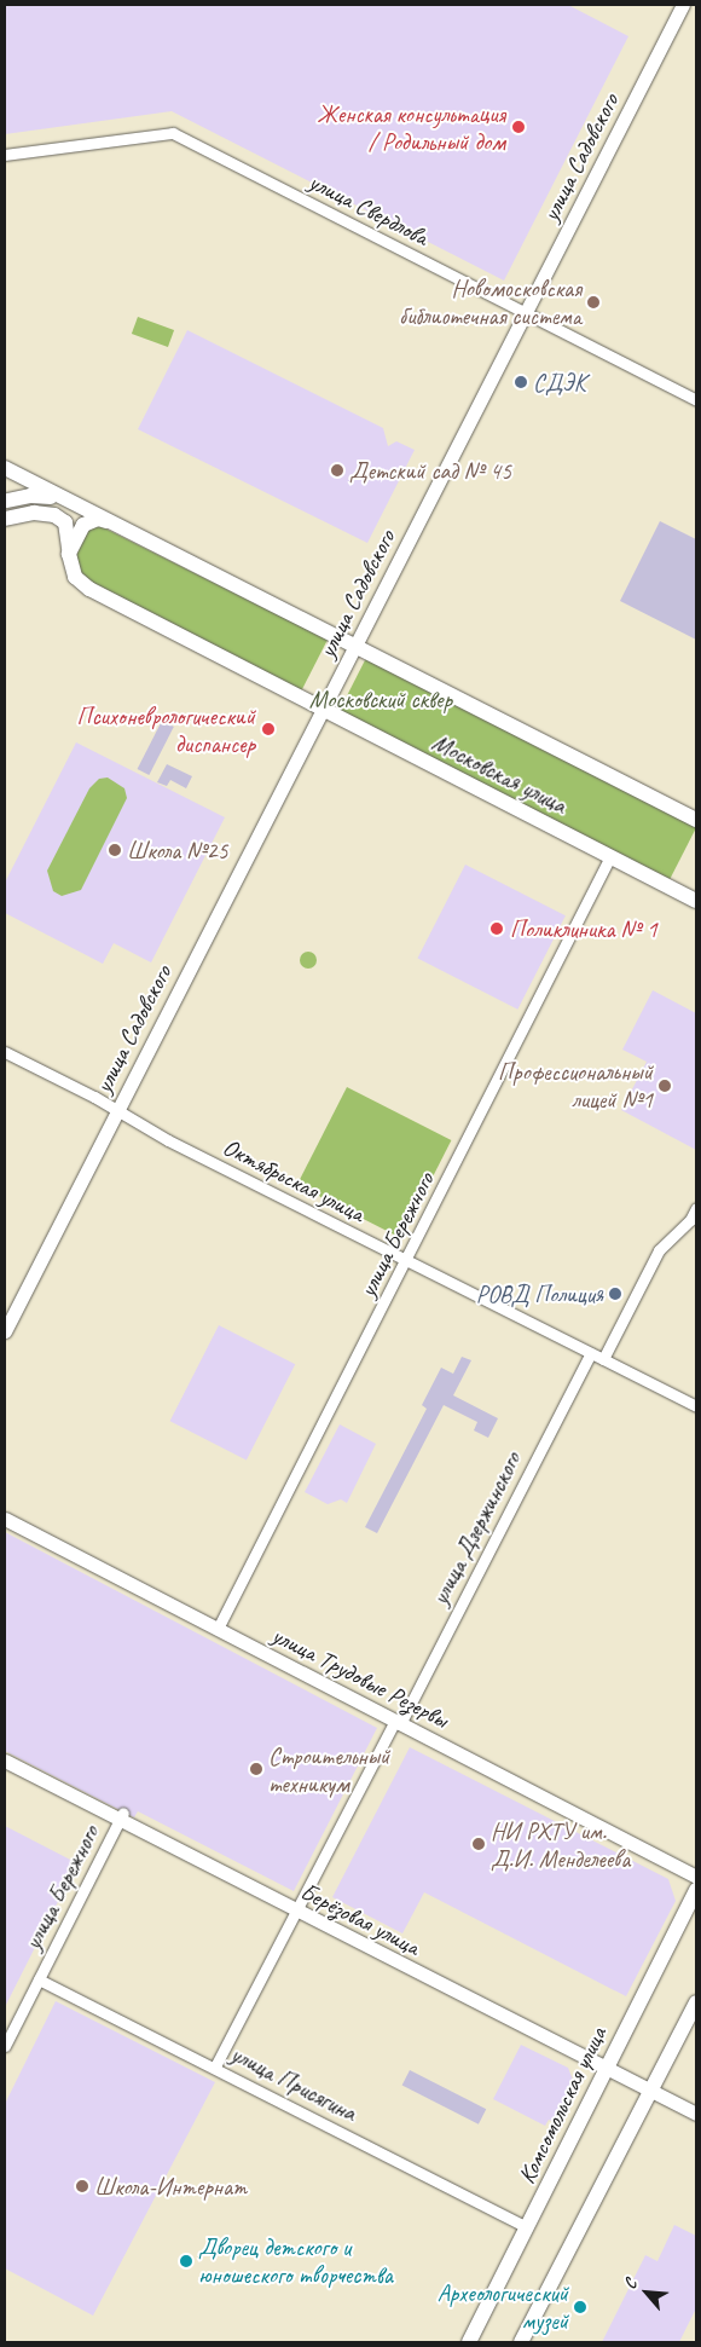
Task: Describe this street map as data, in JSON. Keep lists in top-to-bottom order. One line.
{"streets":{"main road":["Московская улица","Комсомольская улица"],"street":["улица Садовского","улица Свердлова","Октябрьская улица","улица Бережного","улица Дзержинского","улица Трудовые Резервы","Берёзовая улица","улица Присягина"]},"crossings":[["улица Садовского","улица Свердлова"],["улица Садовского","Московская улица"],["улица Садовского","Октябрьская улица"],["Московская улица","улица Бережного"],["Октябрьская улица","улица Бережного"],["Октябрьская улица","улица Дзержинского"],["улица Бережного","улица Трудовые Резервы"],["улица Бережного","Берёзовая улица"],["улица Бережного","улица Присягина"],["улица Дзержинского","улица Трудовые Резервы"],["улица Дзержинского","Берёзовая улица"],["улица Дзержинского","улица Присягина"],["Берёзовая улица","Комсомольская улица"],["улица Присягина","Комсомольская улица"]],"parks":["Московский сквер"],"places":["Женская консультация / Родильный дом","Новомосковская библиотечная система","СДЭК","Детский сад № 45","Психоневрологический диспансер","Школа №25","Поликлиника № 1","Профессиональный лицей №1","РОВД Полиция","Строительный техникум","НИ РХТУ им. Д.И. Менделеева","Школа-Интернат","Дворец детского и юношеского творчества","Археологический музей"],"north":"top left"}
